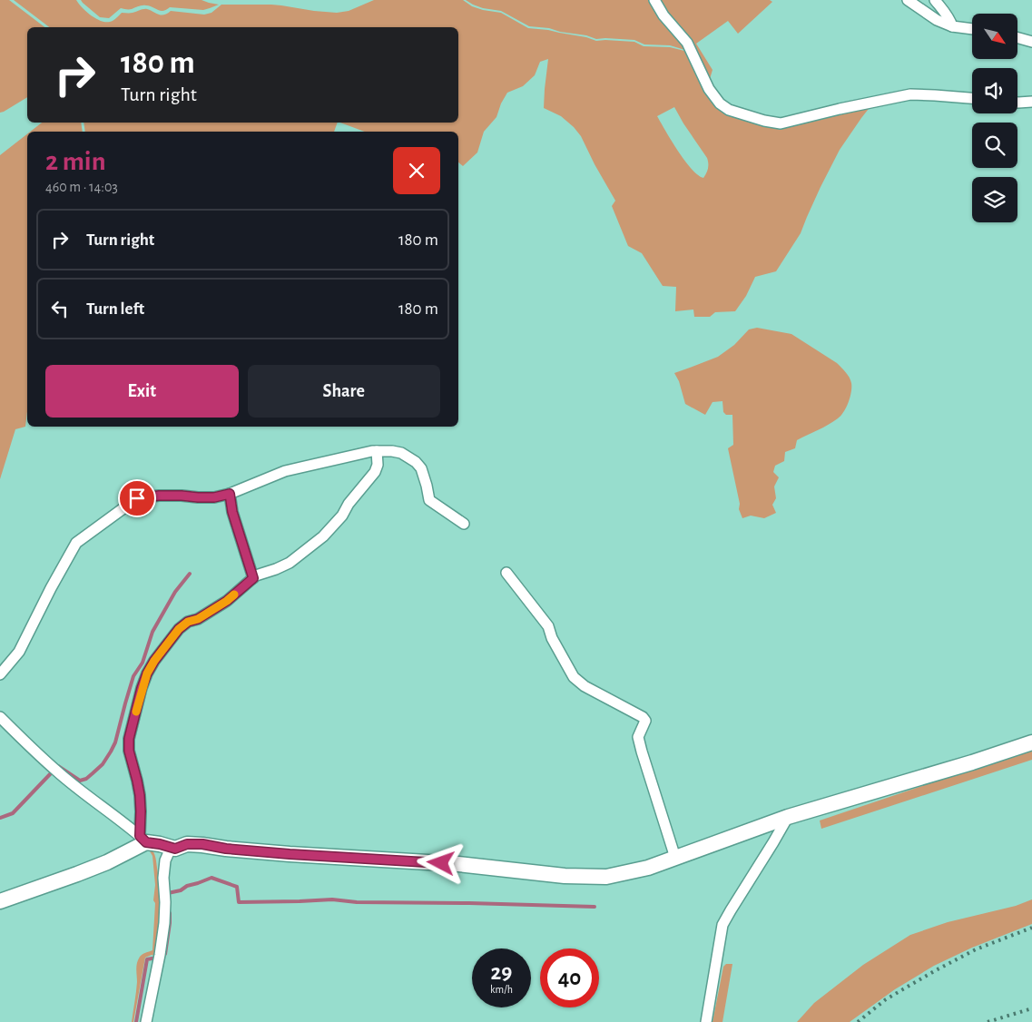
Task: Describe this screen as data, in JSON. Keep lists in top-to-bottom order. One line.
{"north":"bottom right","page":{"turn":["180 m","Turn right"],"heading":["2 min","460 m · 14:03"],"list":[{"name":"Turn right","value":"180 m"},{"name":"Turn left","value":"180 m"}],"buttons":["Exit","Share"],"speed":"29 km/h","limit":"40"}}
